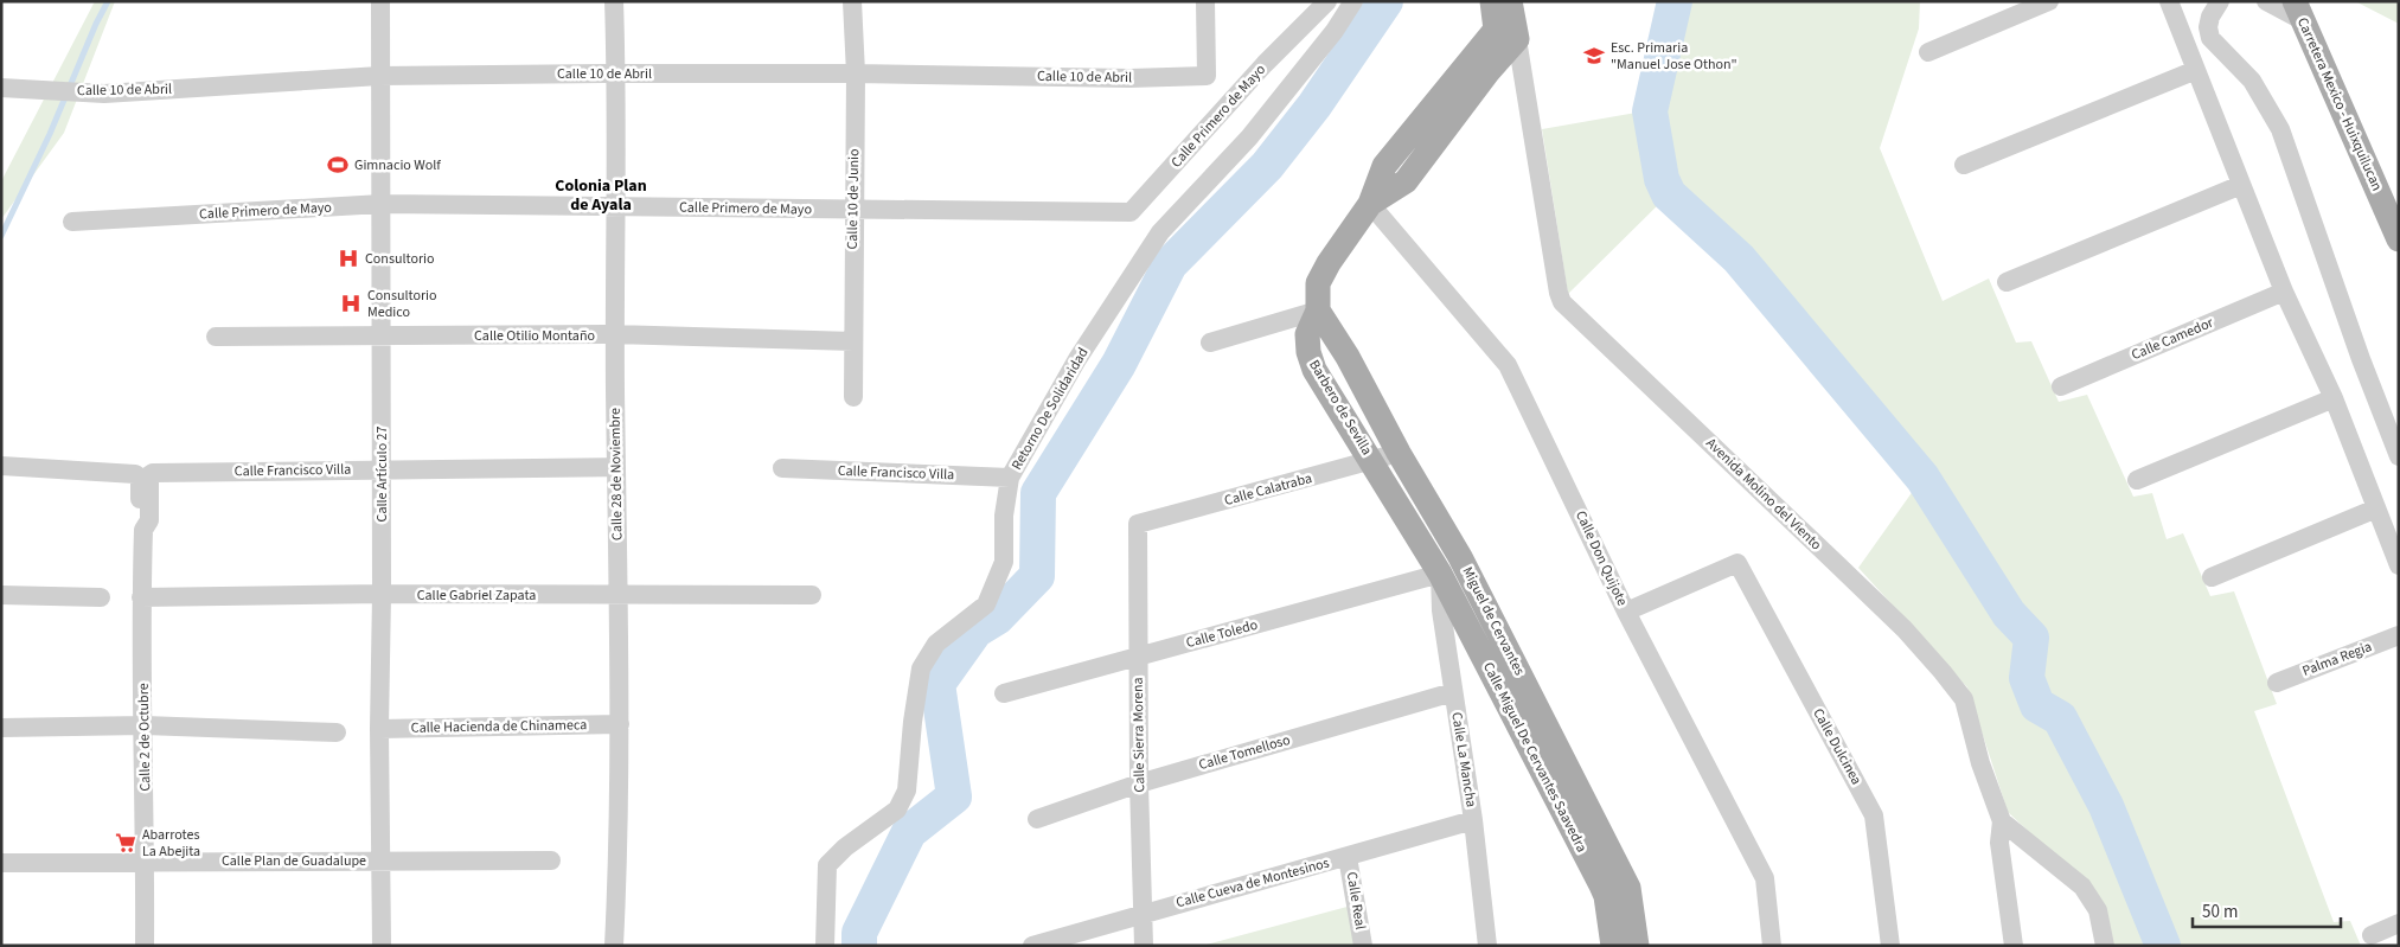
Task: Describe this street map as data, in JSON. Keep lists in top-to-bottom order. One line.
{"streets":{"main road":["Carretera Mexico - Huixquilucan","Barbero de Sevilla","Avenida Molino del Viento","Miguel de Cervantes","Calle Miguel De Cervantes Saavedra"],"street":["Calle 10 de Abril","Calle Primero de Mayo","Calle 10 de Junio","Calle Otilio Montaño","Calle Camedor","Retorno De Solidaridad","Calle Francisco Villa","Calle Artículo 27","Calle 28 de Noviembre","Calle Calatraba","Calle Don Quijote","Calle Gabriel Zapata","Calle Toledo","Palma Regia","Calle Hacienda de Chinameca","Calle Sierra Morena","Calle 2 de Octubre","Calle Dulcinea","Calle Tomelloso","Calle La Mancha","Calle Plan de Guadalupe","Calle Cueva de Montesinos","Calle Real"]},"crossings":[["Calle 10 de Abril","Calle 10 de Junio"],["Calle 10 de Abril","Calle Artículo 27"],["Calle 10 de Abril","Calle 28 de Noviembre"],["Calle Primero de Mayo","Calle 10 de Junio"],["Calle Primero de Mayo","Calle Artículo 27"],["Calle Primero de Mayo","Calle 28 de Noviembre"],["Calle 10 de Junio","Calle Otilio Montaño"],["Calle Otilio Montaño","Calle Artículo 27"],["Calle Otilio Montaño","Calle 28 de Noviembre"],["Barbero de Sevilla","Calle Calatraba"],["Barbero de Sevilla","Avenida Molino del Viento"],["Barbero de Sevilla","Calle Don Quijote"],["Barbero de Sevilla","Miguel de Cervantes"],["Barbero de Sevilla","Calle Toledo"],["Barbero de Sevilla","Calle Miguel De Cervantes Saavedra"],["Barbero de Sevilla","Calle La Mancha"],["Retorno De Solidaridad","Calle Francisco Villa"],["Calle Francisco Villa","Calle Artículo 27"],["Calle Francisco Villa","Calle 28 de Noviembre"],["Calle Francisco Villa","Calle 2 de Octubre"],["Calle Artículo 27","Calle Gabriel Zapata"],["Calle Artículo 27","Calle Hacienda de Chinameca"],["Calle Artículo 27","Calle Plan de Guadalupe"],["Calle 28 de Noviembre","Calle Gabriel Zapata"],["Calle 28 de Noviembre","Calle Hacienda de Chinameca"],["Calle Calatraba","Miguel de Cervantes"],["Calle Calatraba","Calle Sierra Morena"],["Calle Don Quijote","Calle Dulcinea"],["Calle Gabriel Zapata","Calle 2 de Octubre"],["Calle Toledo","Calle Sierra Morena"],["Calle Toledo","Calle Miguel De Cervantes Saavedra"],["Calle Toledo","Calle La Mancha"],["Calle Sierra Morena","Calle Tomelloso"],["Calle Sierra Morena","Calle Cueva de Montesinos"],["Calle 2 de Octubre","Calle Plan de Guadalupe"],["Calle Tomelloso","Calle La Mancha"],["Calle Miguel De Cervantes Saavedra","Calle La Mancha"],["Calle La Mancha","Calle Cueva de Montesinos"],["Calle Cueva de Montesinos","Calle Real"]],"districts":["Colonia Plan de Ayala"],"places":{"school or university":["Esc. Primaria \"Manuel Jose Othon\""],"sports":["Gimnacio Wolf"],"hospital":["Consultorio","Consultorio Medico"],"supermarket":["Abarrotes La Abejita"]},"scale_bar":"50 m"}
